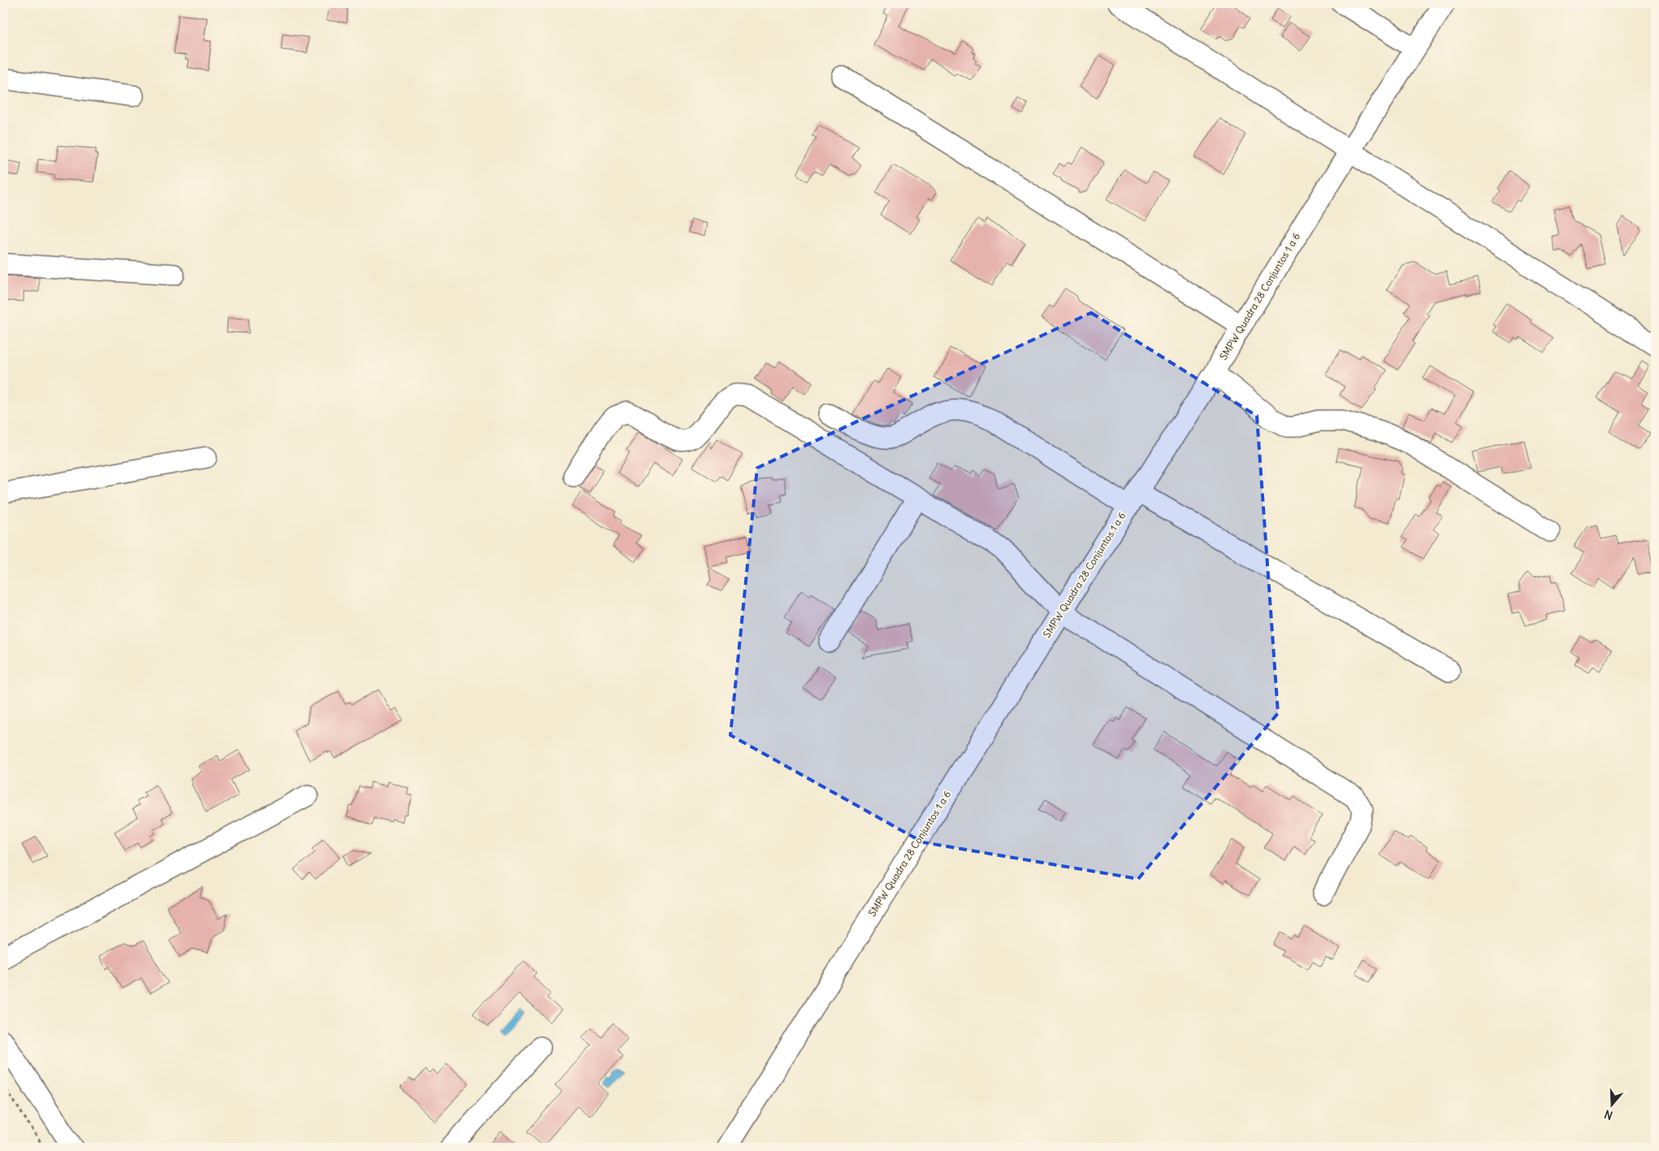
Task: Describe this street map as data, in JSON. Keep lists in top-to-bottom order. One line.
{"streets":{"street":["SMPW Quadra 28 Conjuntos 1 a 6"]},"north":"bottom"}
